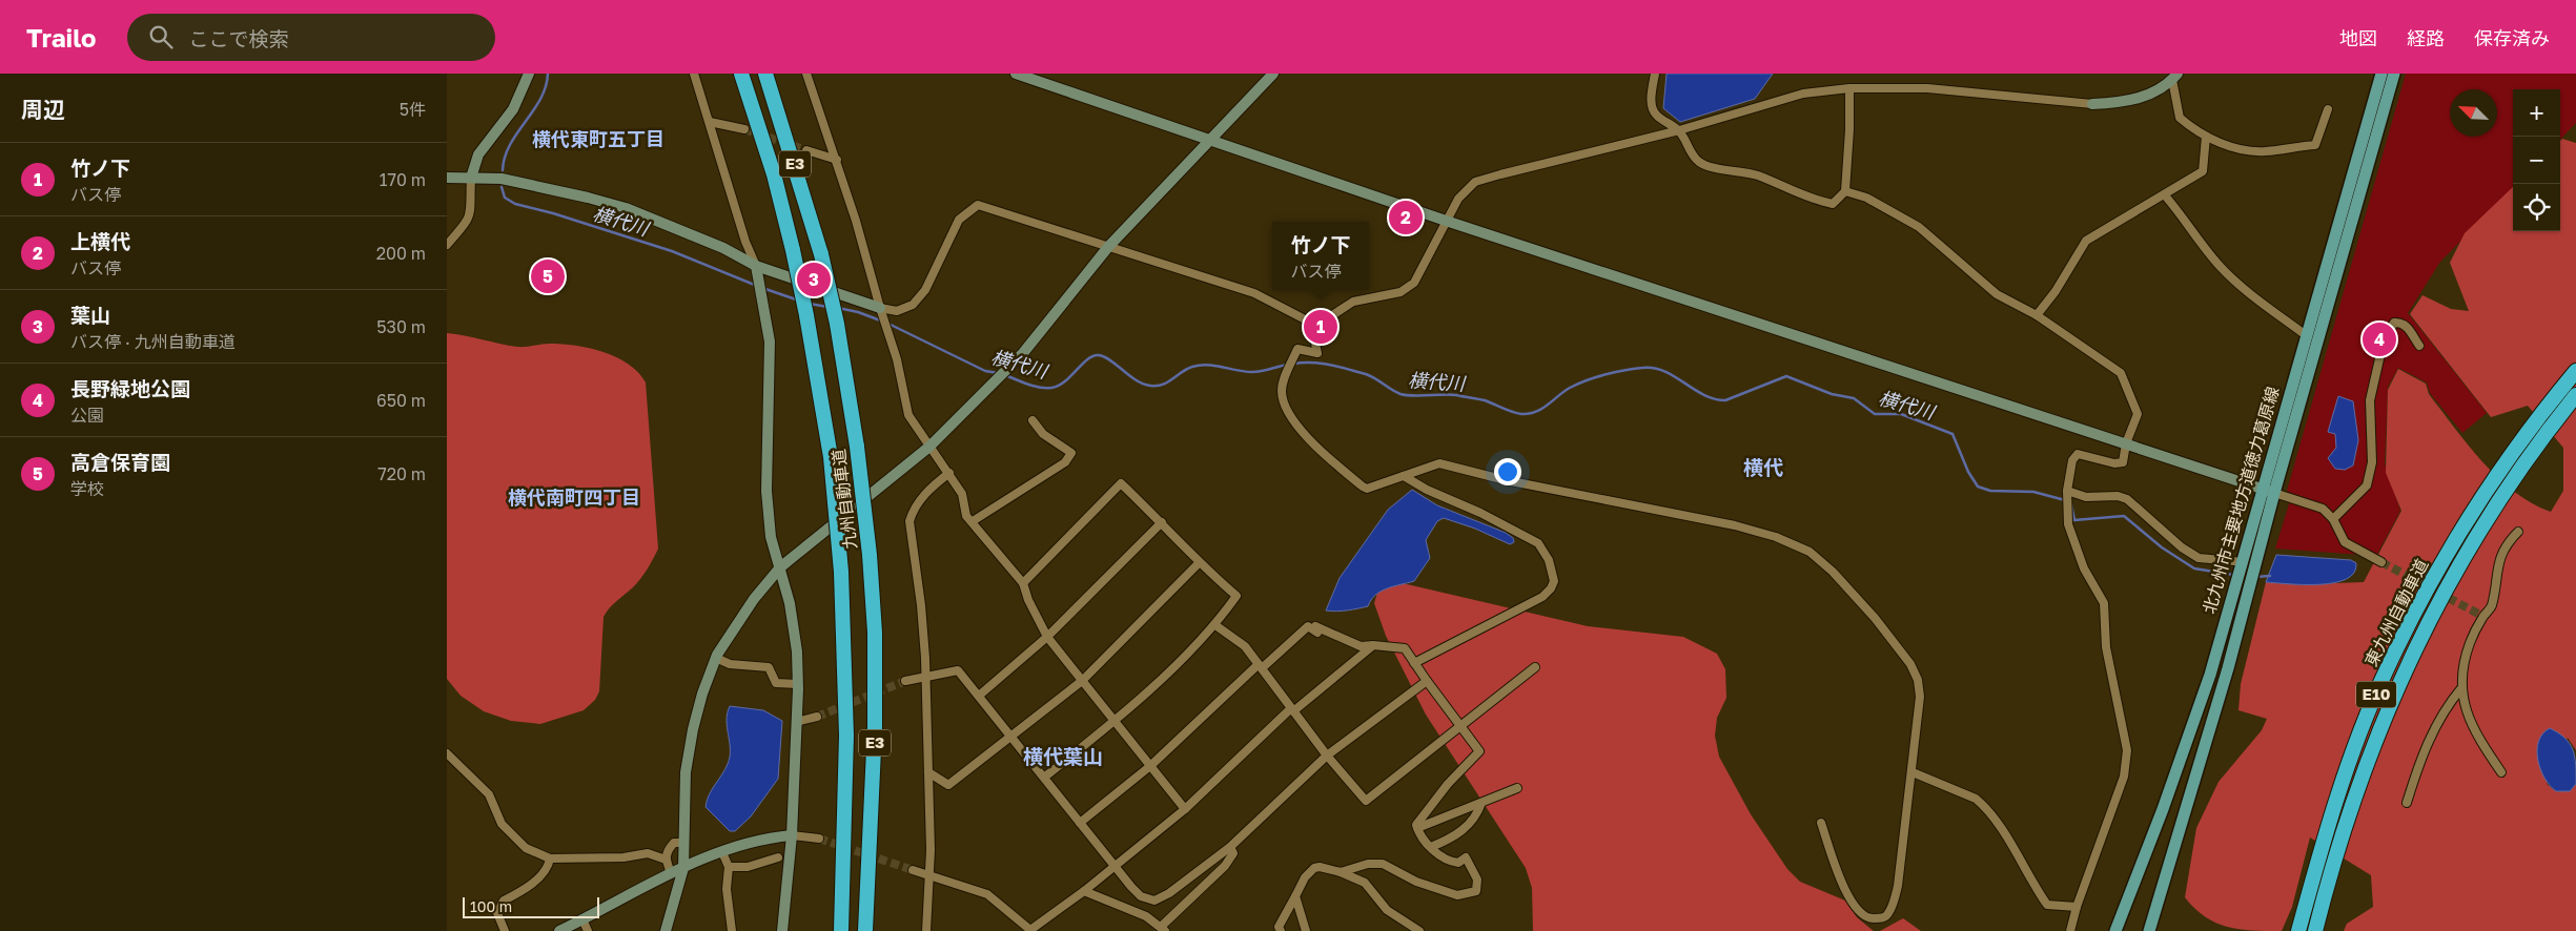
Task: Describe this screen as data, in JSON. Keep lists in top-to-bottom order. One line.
{"streets":{"highway":["E3","九州自動車道","東九州自動車道","E10"],"main road":["北九州市主要地方道徳力葛原線"]},"districts":["横代東町五丁目","横代","横代南町四丁目","横代葉山"],"water":["横代川"],"scale_bar":"100 m","north":"top left","page":{"header":"Trailo","search":"ここで検索","nav":["地図","経路","保存済み"],"heading":["周辺","5件"],"map_buttons":["+","−"],"list":[{"mark":"1","name":"竹ノ下","note":"バス停","value":"170 m"},{"mark":"2","name":"上横代","note":"バス停","value":"200 m"},{"mark":"3","name":"葉山","note":"バス停 · 九州自動車道","value":"530 m"},{"mark":"4","name":"長野緑地公園","note":"公園","value":"650 m"},{"mark":"5","name":"高倉保育園","note":"学校","value":"720 m"}],"pins":["2","5","3","1","4"],"popup":["竹ノ下","バス停"],"scale":"100 m"}}
